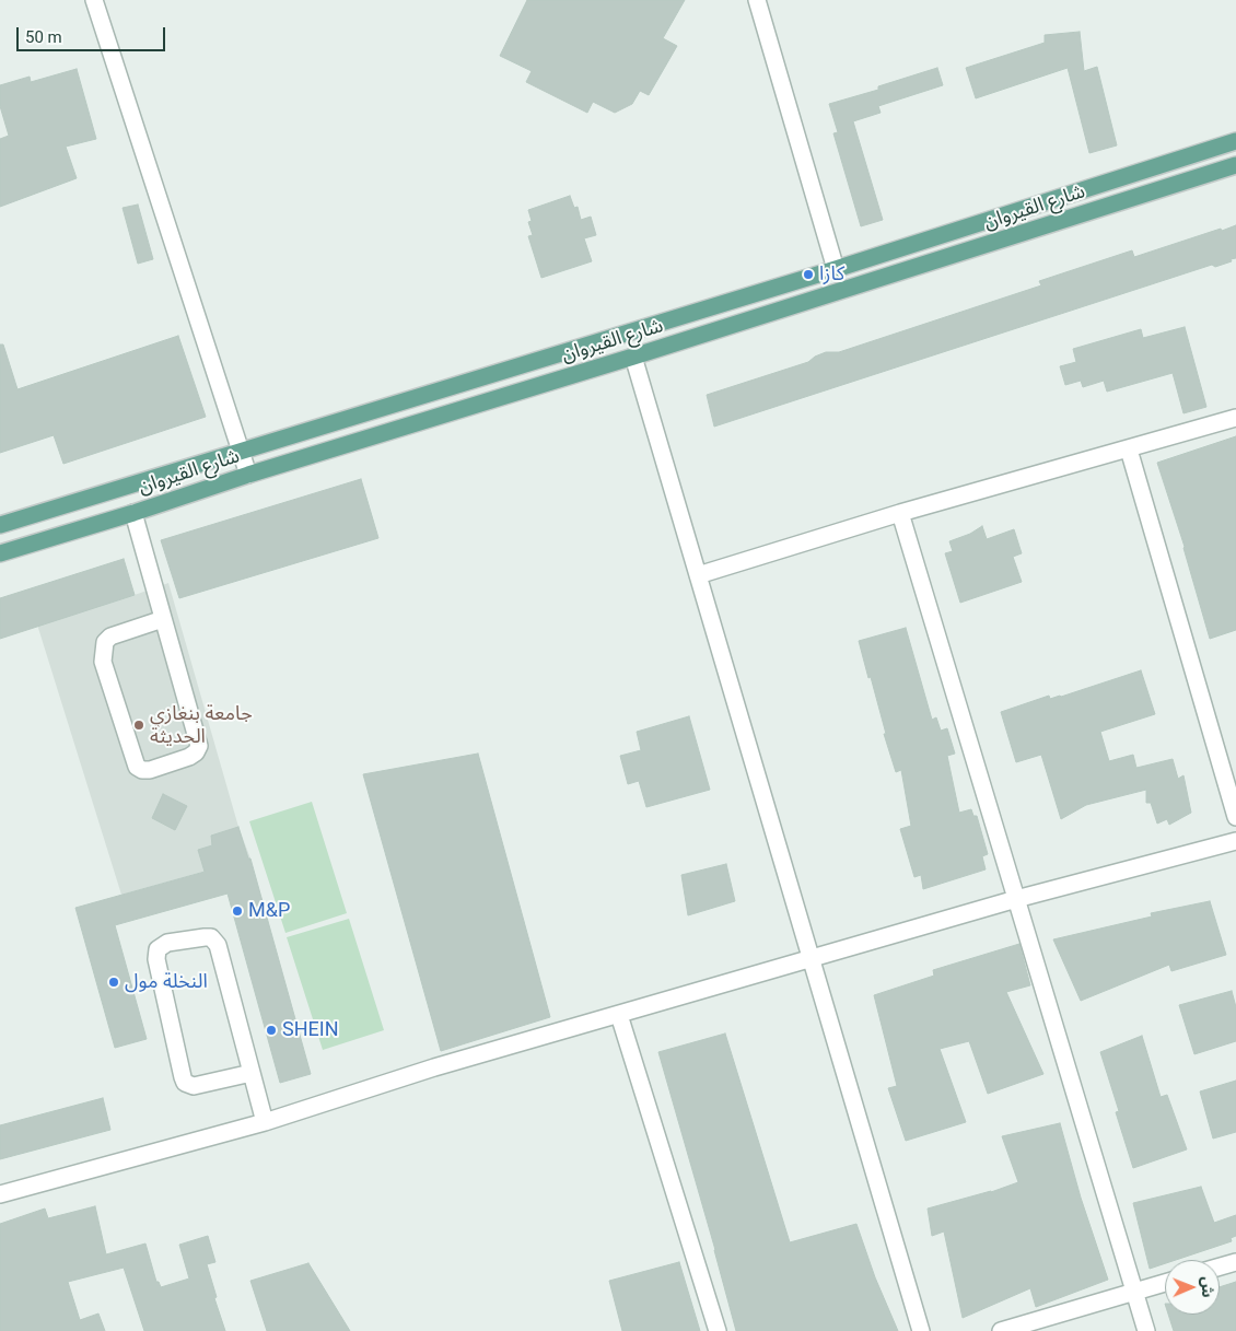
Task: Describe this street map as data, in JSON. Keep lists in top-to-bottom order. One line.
{"streets":{"main road":["شارع القيروان"]},"places":["كازا","جامعة بنغازي الحديثة","M&P","النخلة مول","SHEIN"],"scale_bar":"50 m","north":"right"}
